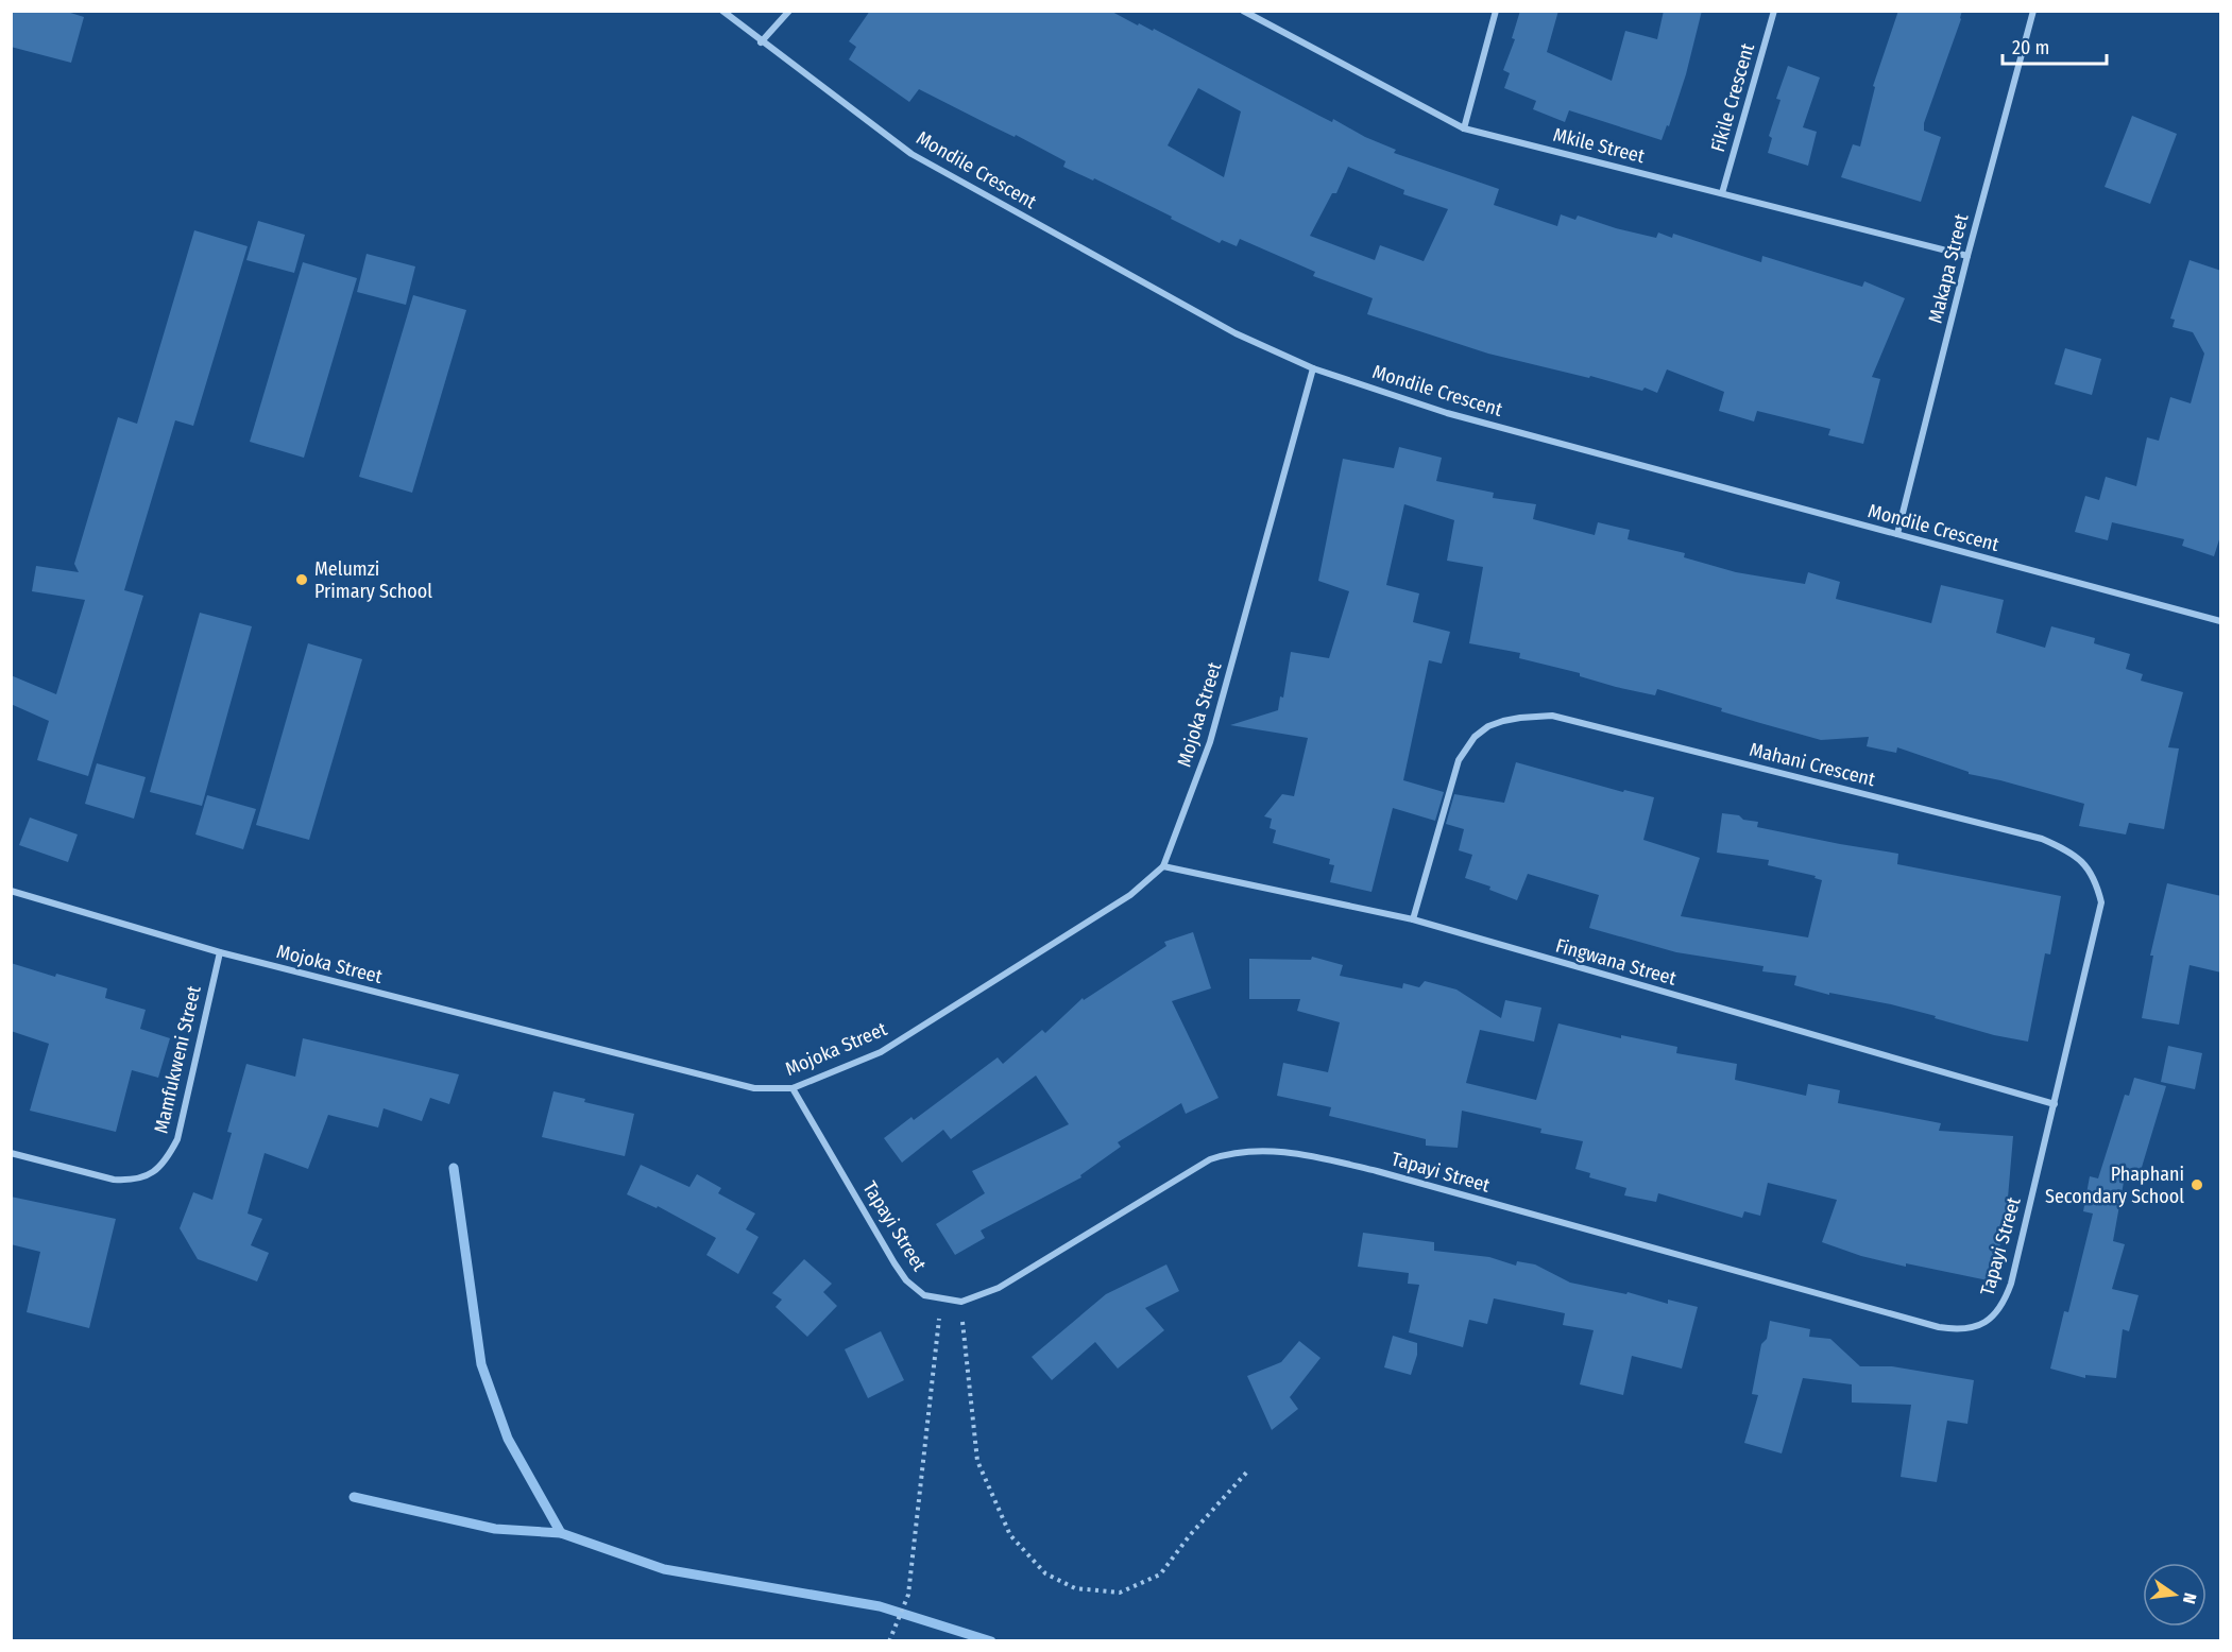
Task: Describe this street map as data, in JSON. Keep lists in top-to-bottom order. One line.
{"streets":{"street":["Fikile Crescent","Mkile Street","Mondile Crescent","Makapa Street","Mojoka Street","Mahani Crescent","Fingwana Street","Mamfukweni Street","Tapayi Street"]},"crossings":[["Fikile Crescent","Mkile Street"],["Mkile Street","Makapa Street"],["Mondile Crescent","Makapa Street"],["Mondile Crescent","Mojoka Street"],["Mojoka Street","Fingwana Street"],["Mojoka Street","Mamfukweni Street"],["Mojoka Street","Tapayi Street"],["Mahani Crescent","Fingwana Street"],["Mahani Crescent","Tapayi Street"],["Fingwana Street","Tapayi Street"]],"places":["Melumzi Primary School","Phaphani Secondary School"],"scale_bar":"20 m","north":"right"}
